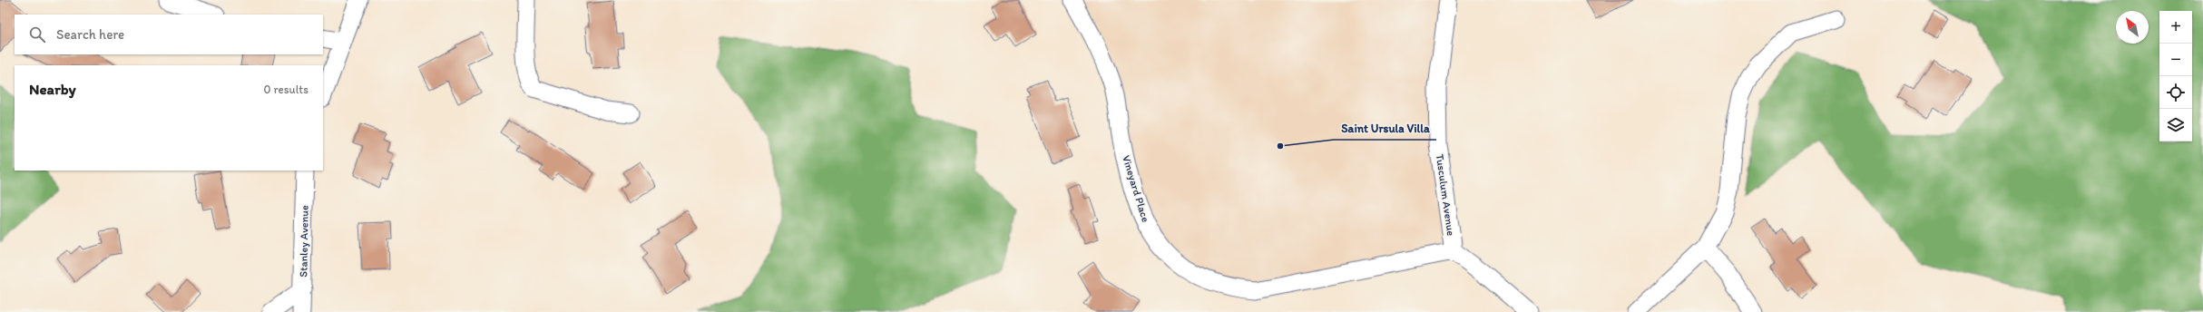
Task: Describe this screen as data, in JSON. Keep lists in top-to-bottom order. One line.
{"streets":{"street":["Vineyard Place","Tusculum Avenue","Stanley Avenue"]},"crossings":[["Vineyard Place","Tusculum Avenue"]],"places":["Saint Ursula Villa"],"north":"top left","page":{"map_buttons":["+","−"],"search":"Search here","heading":["Nearby","0 results"]}}
